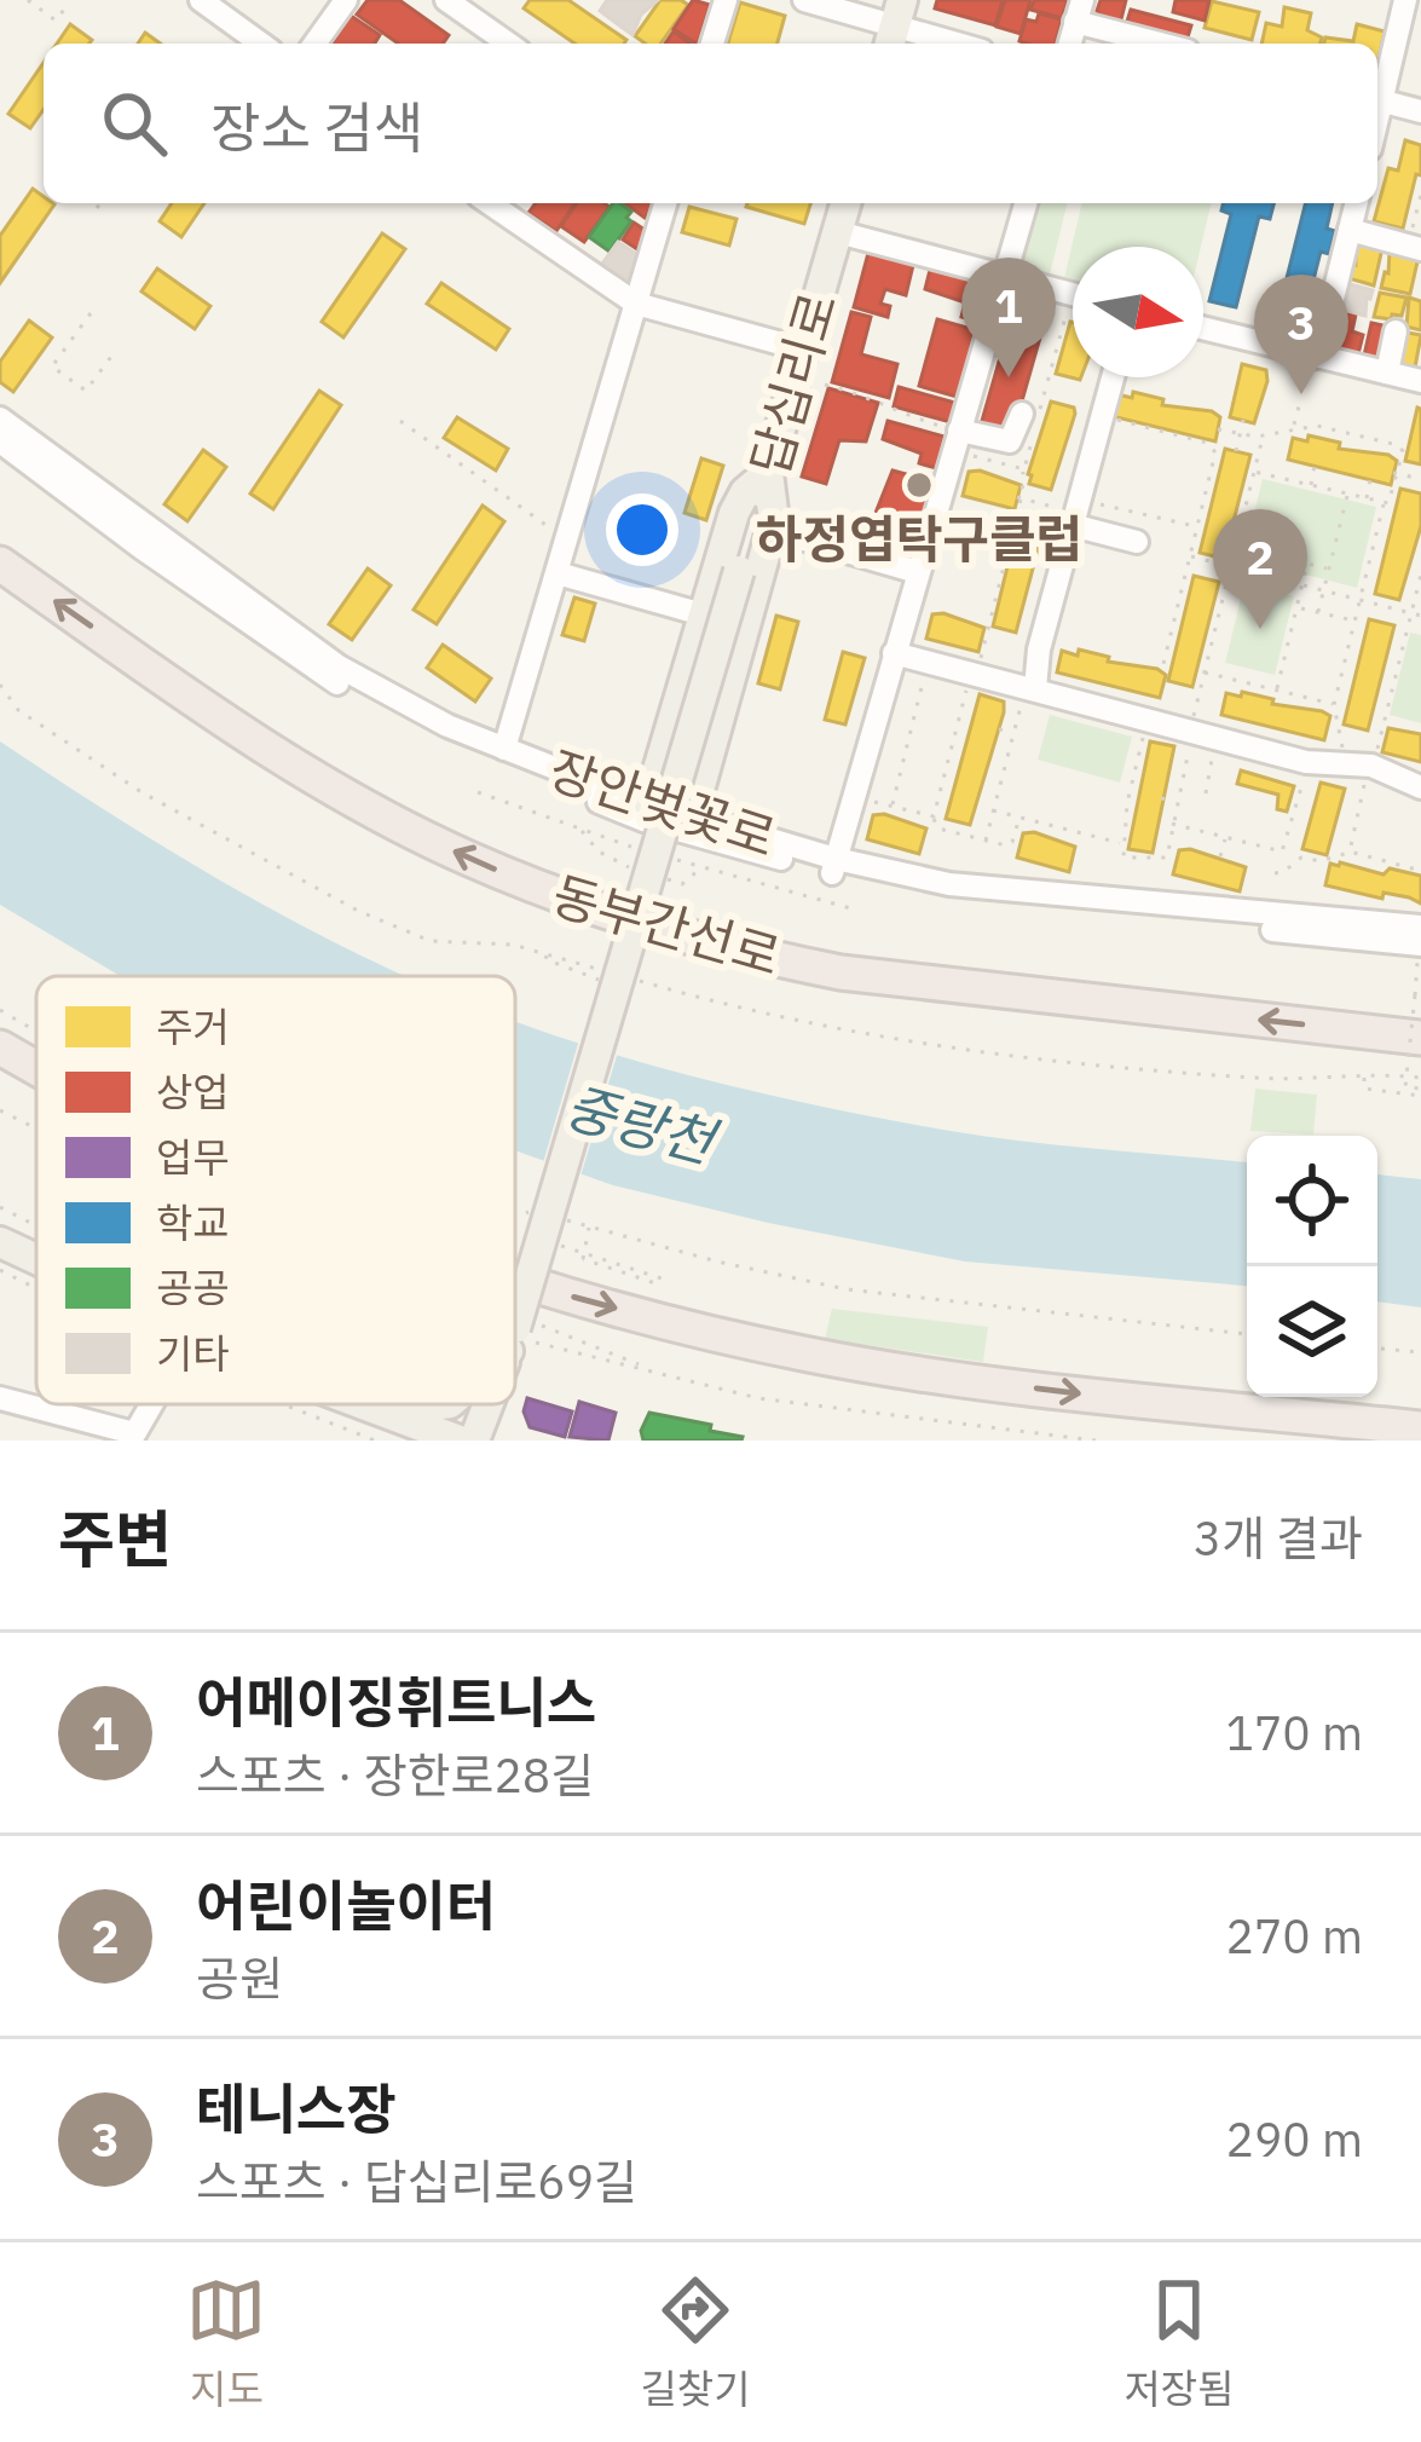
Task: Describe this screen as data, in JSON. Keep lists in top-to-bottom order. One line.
{"streets":{"highway":["동부간선로"],"main road":["답십리로"],"street":["장안벚꽃로"]},"one_way":["동부간선로"],"water":["중랑천"],"places":["하정엽탁구클럽"],"legend":["주거","상업","업무","학교","공공","기타"],"north":"right","page":{"search":"장소 검색","pins":["1","3","2"],"heading":["주변","3개 결과"],"list":[{"mark":"1","name":"어메이징휘트니스","note":"스포츠 · 장한로28길","value":"170 m"},{"mark":"2","name":"어린이놀이터","note":"공원","value":"270 m"},{"mark":"3","name":"테니스장","note":"스포츠 · 답십리로69길","value":"290 m"}],"nav":["지도","길찾기","저장됨"]}}
